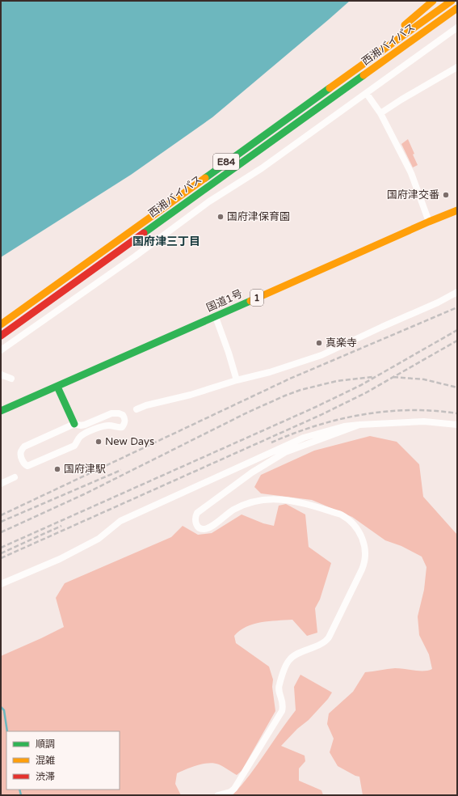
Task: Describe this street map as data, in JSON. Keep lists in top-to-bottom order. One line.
{"streets":{"main road":["西湘バイパス","E84","1","国道1号"]},"districts":["国府津三丁目"],"places":["国府津交番","国府津保育園","真楽寺","New Days","国府津駅"],"legend":["順調","混雑","渋滞"]}
